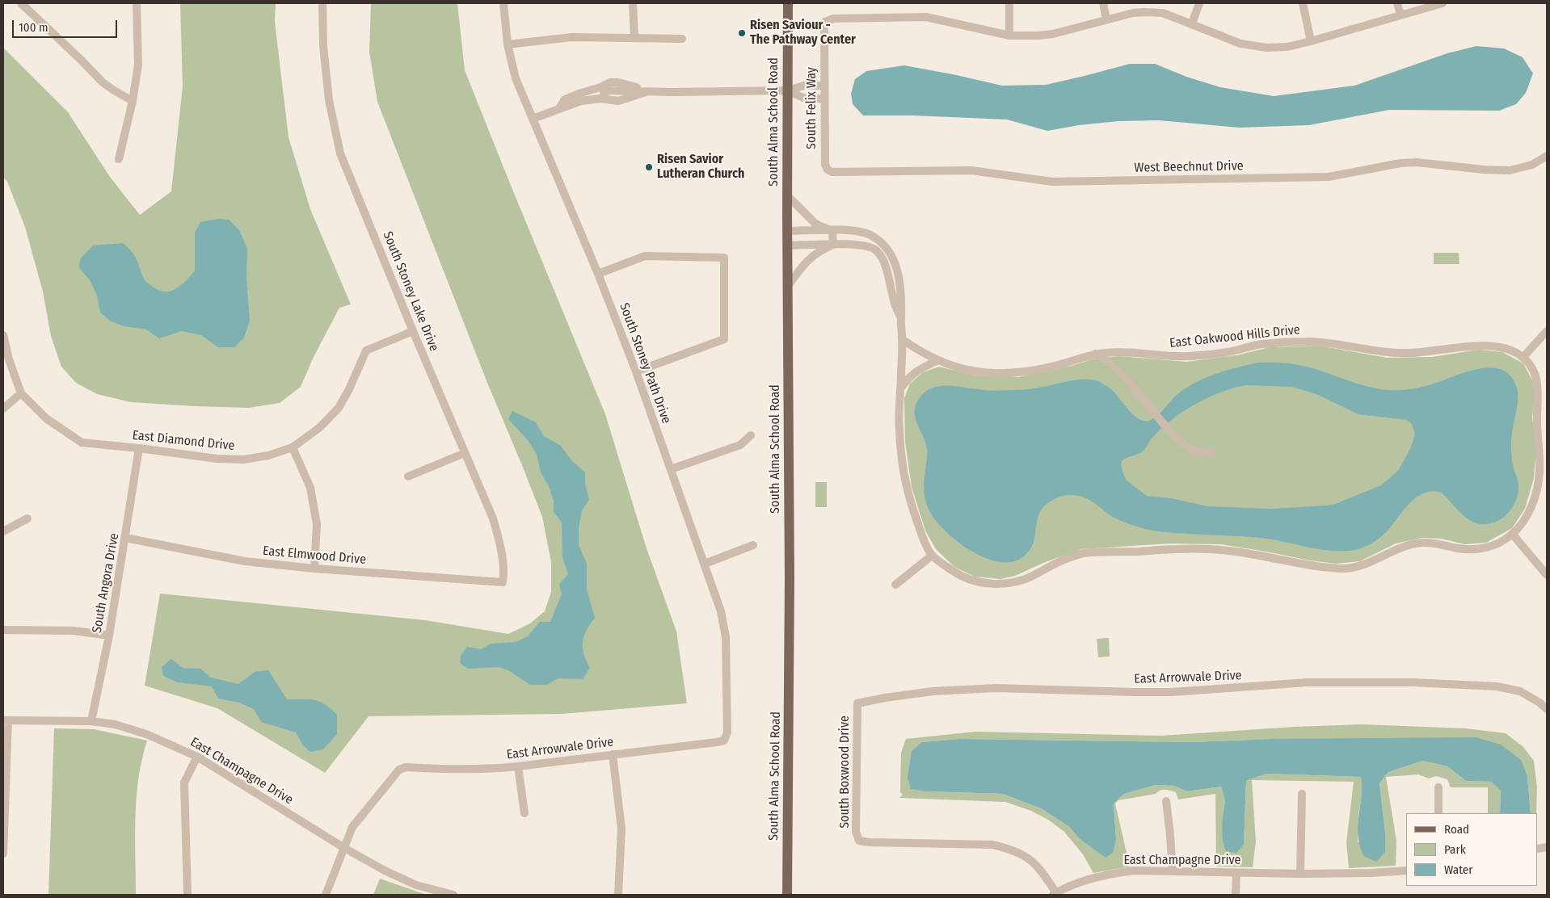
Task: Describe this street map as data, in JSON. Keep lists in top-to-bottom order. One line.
{"streets":{"main road":["South Alma School Road"],"street":["South Felix Way","West Beechnut Drive","South Stoney Lake Drive","East Oakwood Hills Drive","South Stoney Path Drive","East Diamond Drive","East Elmwood Drive","South Angora Drive","East Arrowvale Drive","East Champagne Drive","South Boxwood Drive"]},"crossings":[["South Felix Way","West Beechnut Drive"],["South Alma School Road","East Oakwood Hills Drive"],["South Stoney Lake Drive","East Diamond Drive"],["South Stoney Lake Drive","East Elmwood Drive"],["South Stoney Path Drive","East Arrowvale Drive"],["East Diamond Drive","South Angora Drive"],["East Elmwood Drive","South Angora Drive"],["South Angora Drive","East Champagne Drive"],["East Arrowvale Drive","East Champagne Drive"],["East Arrowvale Drive","South Boxwood Drive"],["East Champagne Drive","South Boxwood Drive"]],"places":["Risen Saviour - The Pathway Center","Risen Savior Lutheran Church"],"legend":["Road","Park","Water"],"scale_bar":"100 m"}
